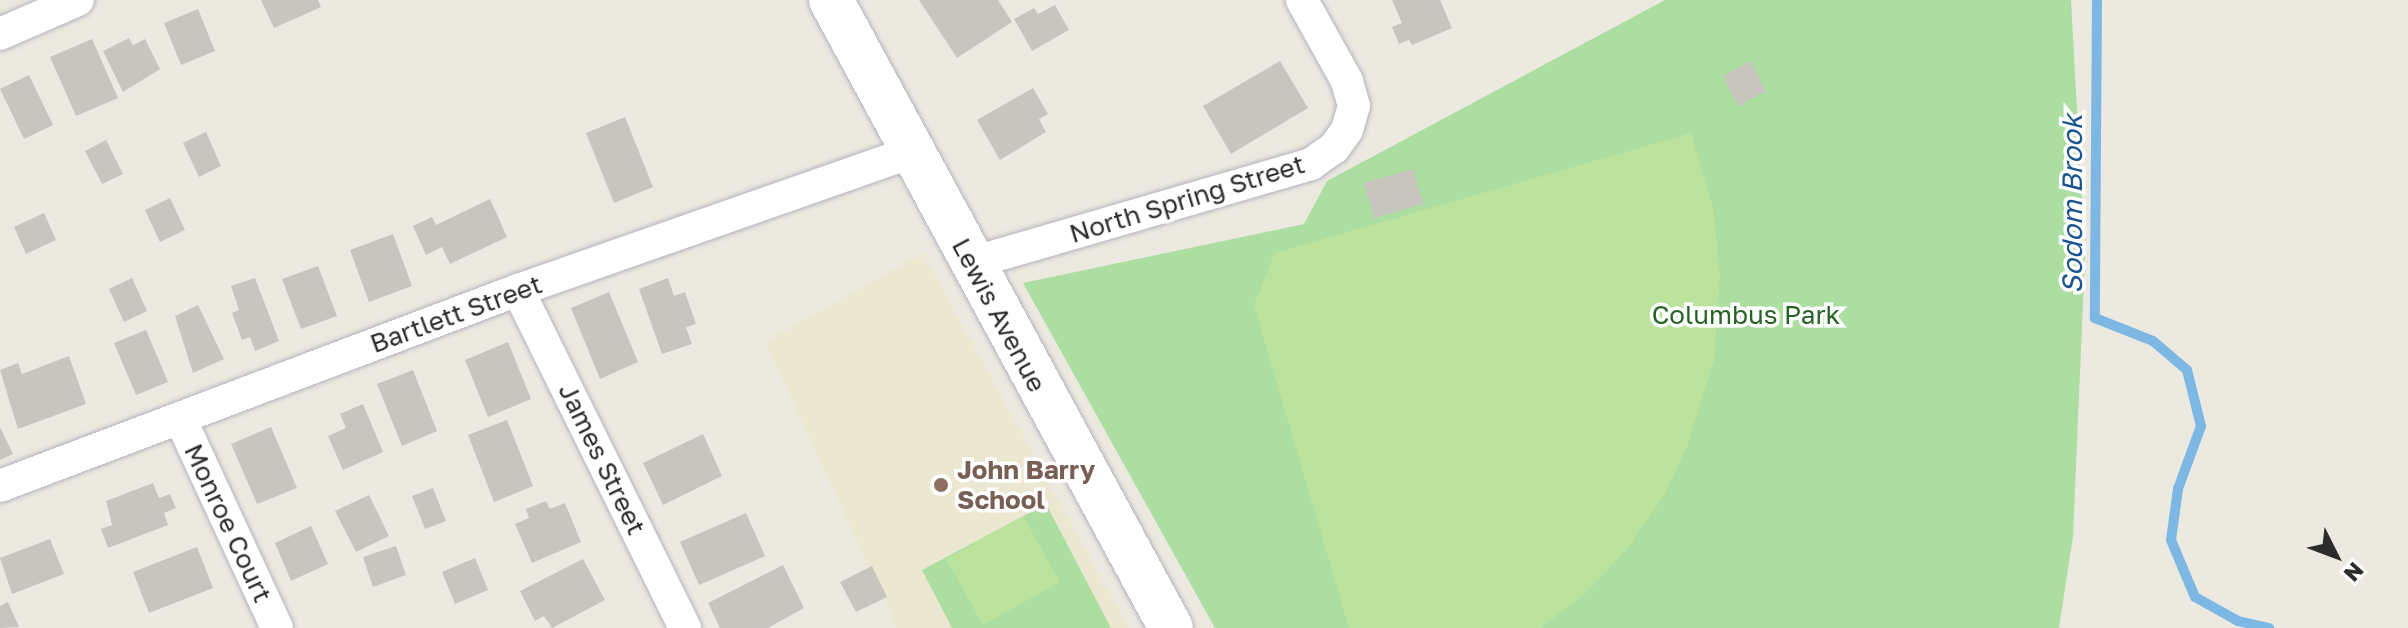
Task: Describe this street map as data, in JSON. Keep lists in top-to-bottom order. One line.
{"streets":{"main road":["Lewis Avenue"],"street":["North Spring Street","Bartlett Street","James Street","Monroe Court"]},"crossings":[["North Spring Street","Lewis Avenue"],["Bartlett Street","Lewis Avenue"],["Bartlett Street","James Street"],["Bartlett Street","Monroe Court"]],"water":["Sodom Brook"],"parks":["Columbus Park"],"places":["John Barry School"],"north":"bottom right"}
